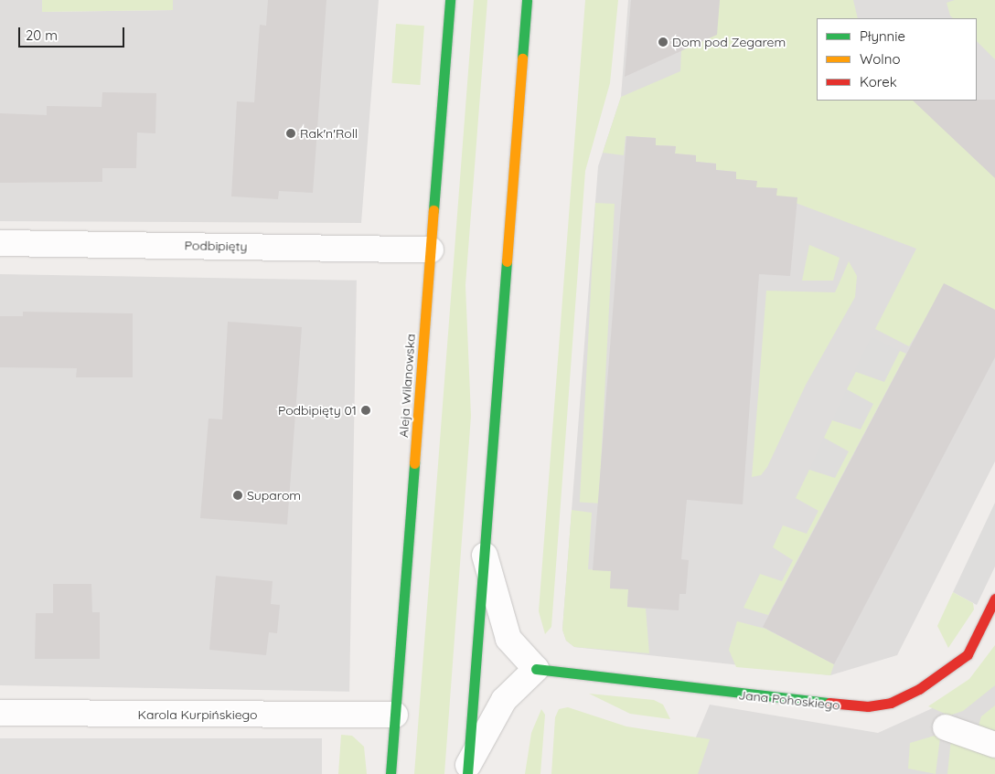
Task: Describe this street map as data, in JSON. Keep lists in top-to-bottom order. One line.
{"streets":{"main road":["Aleja Wilanowska","Jana Pohoskiego"],"street":["Podbipięty","Karola Kurpińskiego"]},"crossings":[["Podbipięty","Aleja Wilanowska"],["Aleja Wilanowska","Karola Kurpińskiego"]],"places":["Dom pod Zegarem","Rak'n'Roll","Podbipięty 01","Suparom"],"legend":["Płynnie","Wolno","Korek"],"scale_bar":"20 m"}
